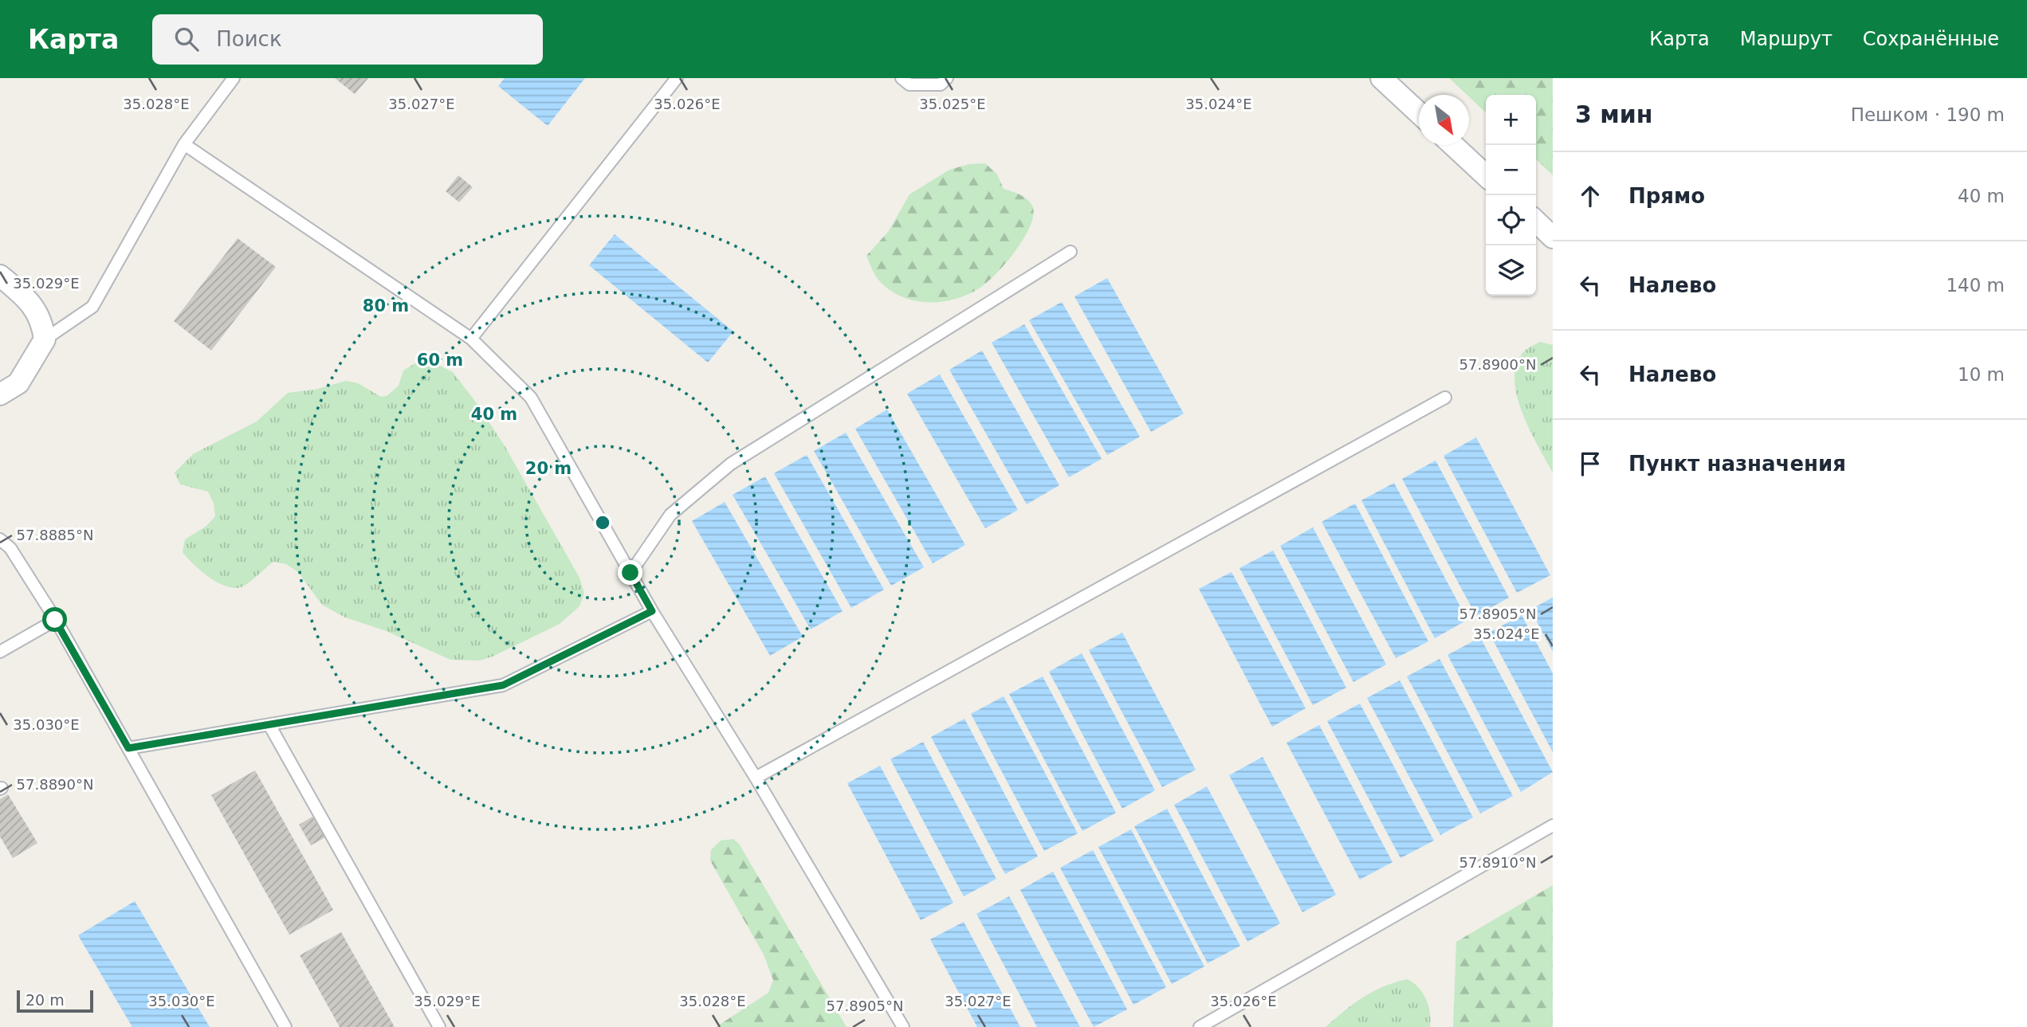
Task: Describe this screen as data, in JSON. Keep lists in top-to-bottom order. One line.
{"scale_bar":"20 m","north":"bottom right","page":{"header":"Карта","search":"Поиск","nav":["Карта","Маршрут","Сохранённые"],"heading":["3 мин","Пешком · 190 m"],"map_buttons":["+","−"],"list":[["Прямо","40 m"],["Налево","140 m"],["Налево","10 m"],"Пункт назначения"],"scale":"20 m"},"coordinates":["35.028°E","35.027°E","35.026°E","35.025°E","35.024°E","35.029°E","57.8900°N","57.8885°N","57.8905°N","35.030°E","57.8890°N","57.8910°N"],"rings":["80 m","60 m","40 m","20 m"]}
